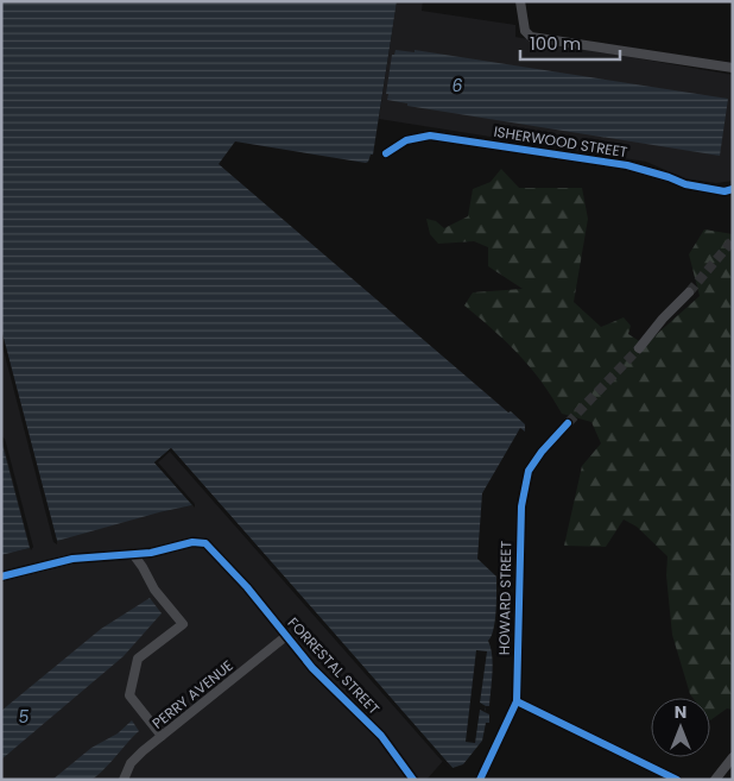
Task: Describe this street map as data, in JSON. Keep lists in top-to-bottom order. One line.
{"streets":{"street":["ISHERWOOD STREET","HOWARD STREET","FORRESTAL STREET","PERRY AVENUE"]},"crossings":[["FORRESTAL STREET","PERRY AVENUE"]],"water":["6","5"],"scale_bar":"100 m","north":"top"}
